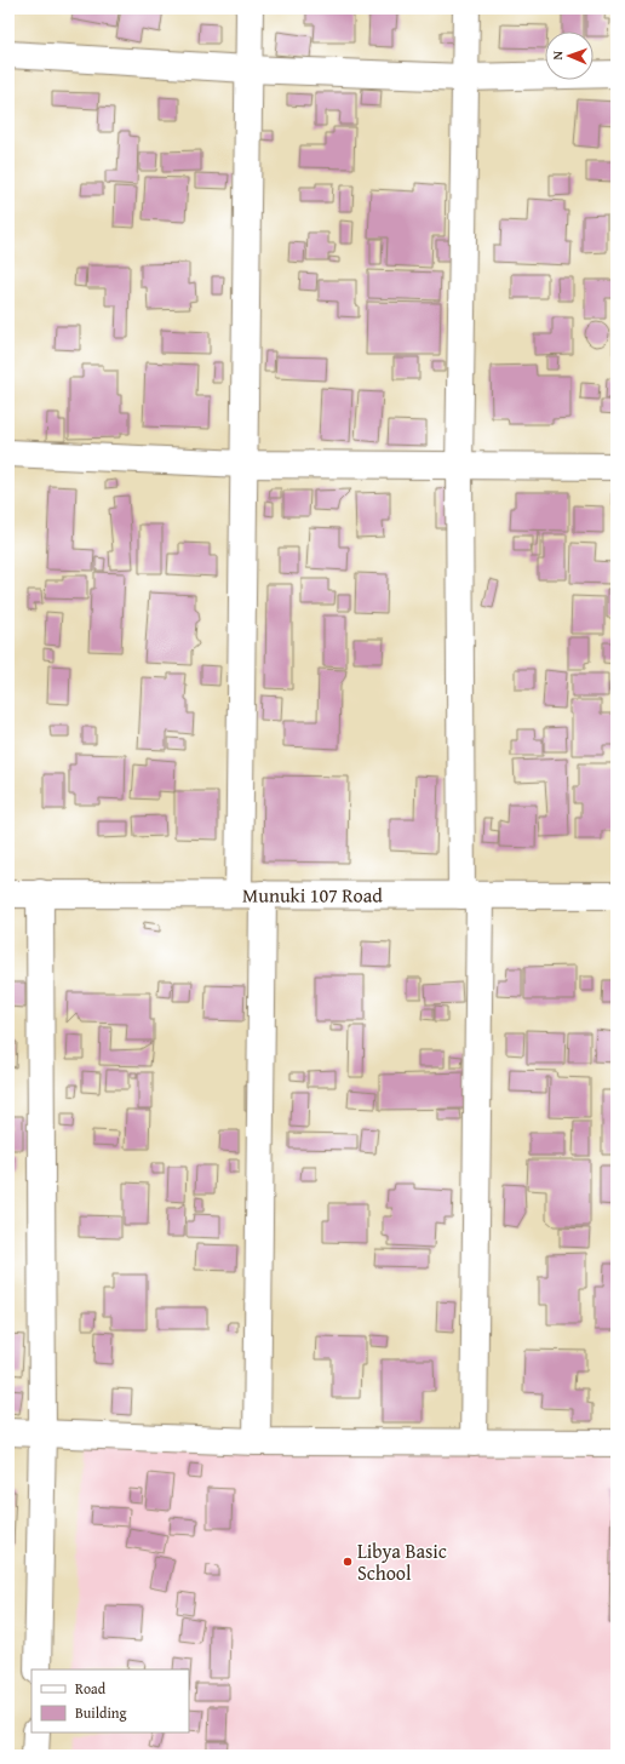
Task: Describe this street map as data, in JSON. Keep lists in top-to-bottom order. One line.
{"streets":{"street":["Munuki 107 Road"]},"places":["Libya Basic School"],"legend":["Road","Building"],"north":"left"}
